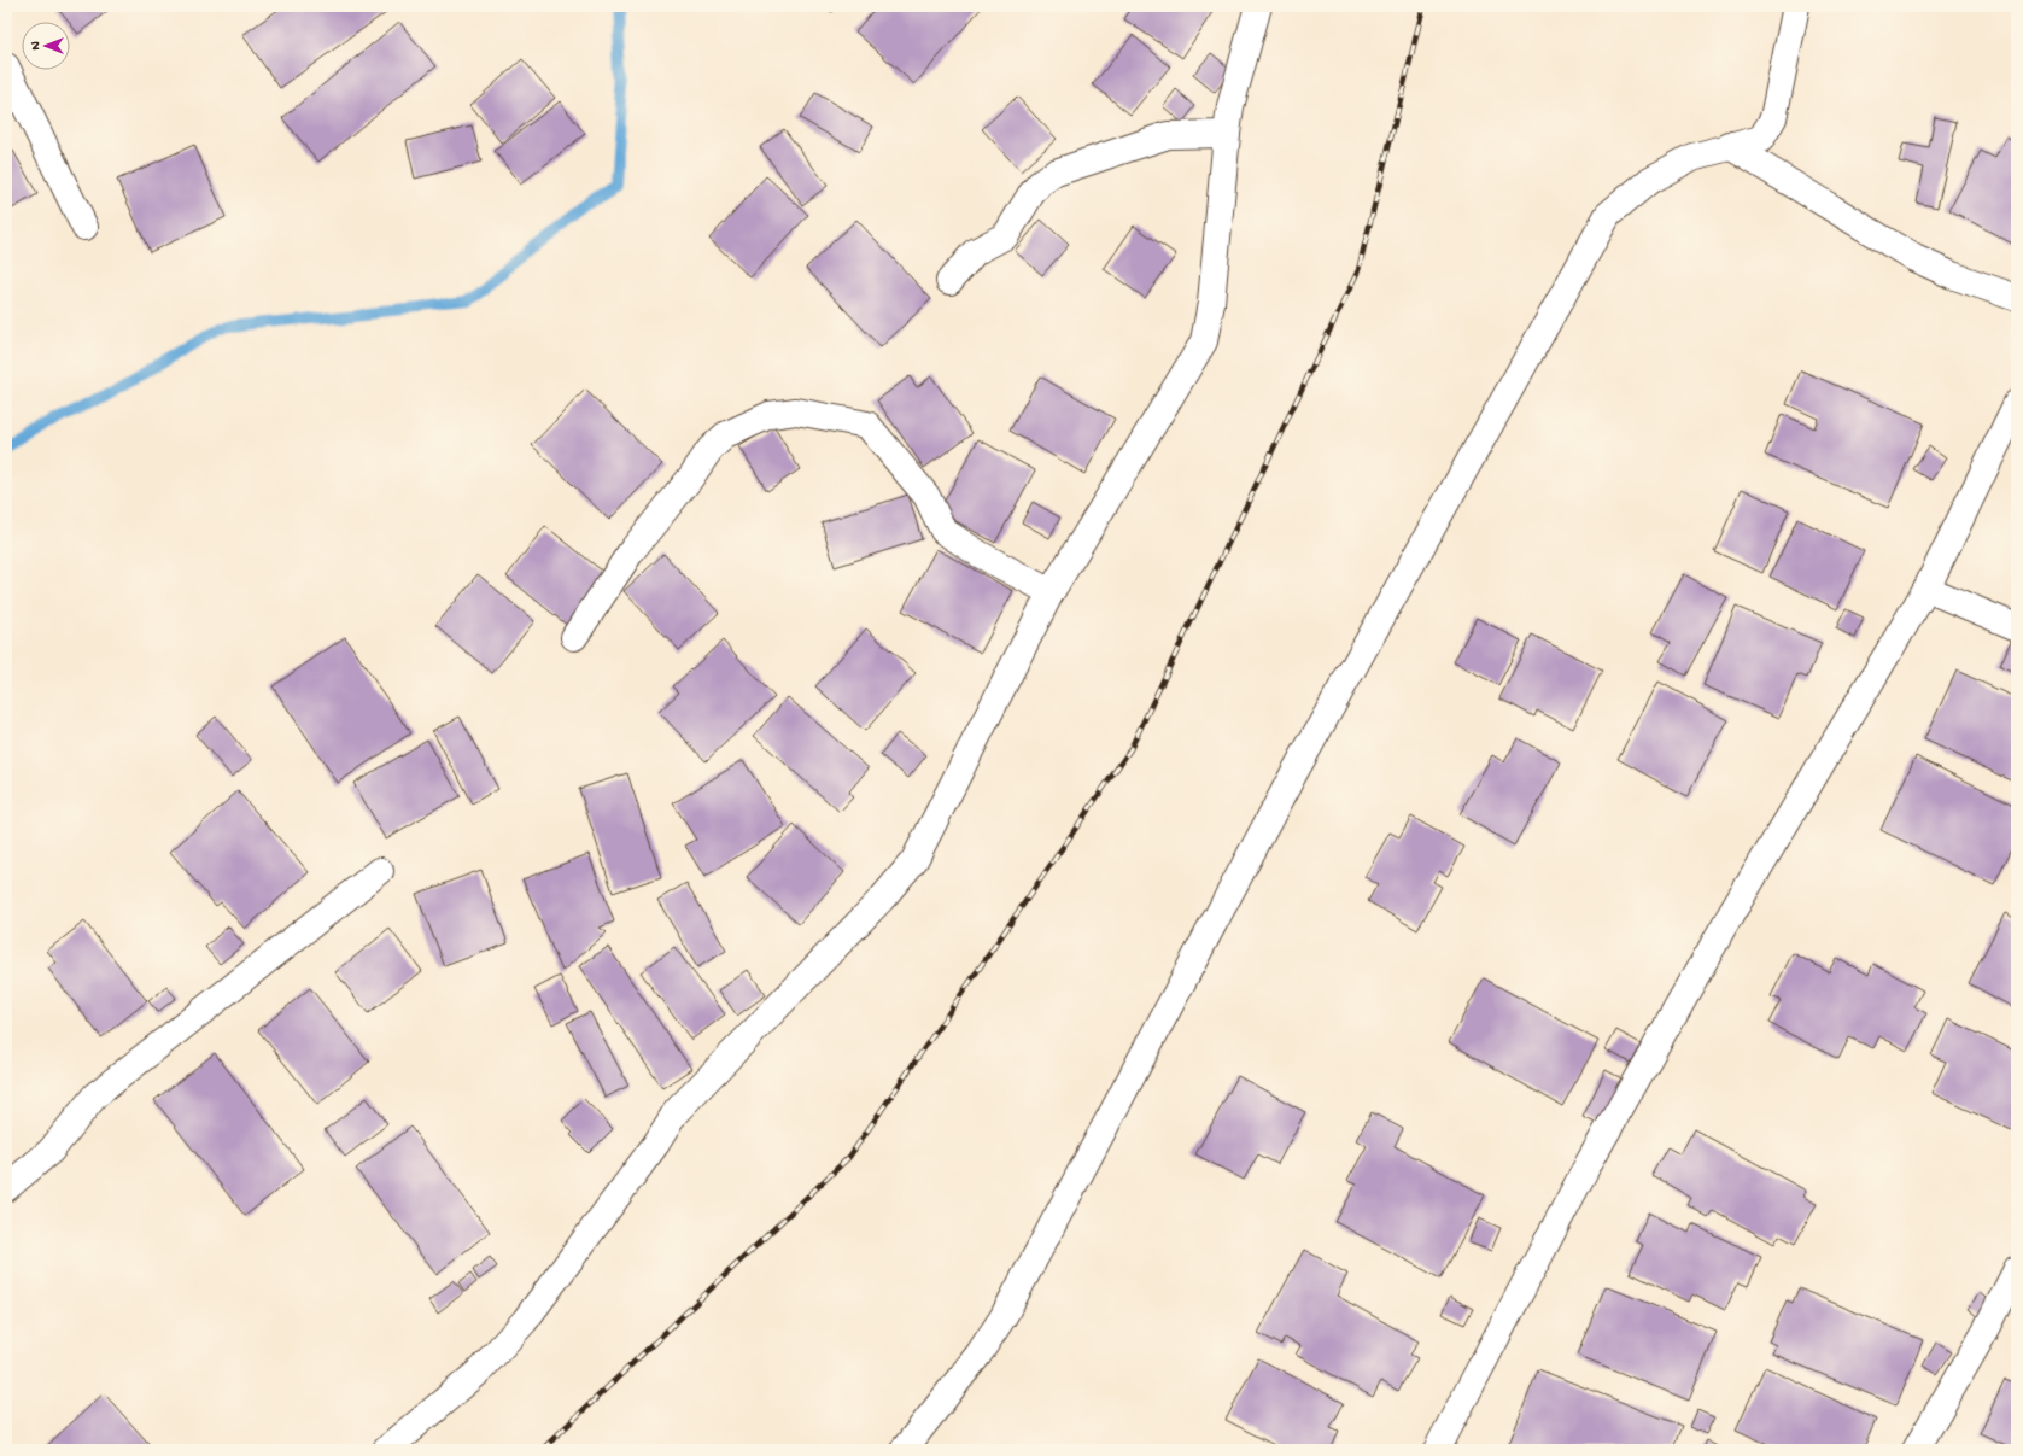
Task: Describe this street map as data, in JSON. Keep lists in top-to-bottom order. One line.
{"north":"left"}
